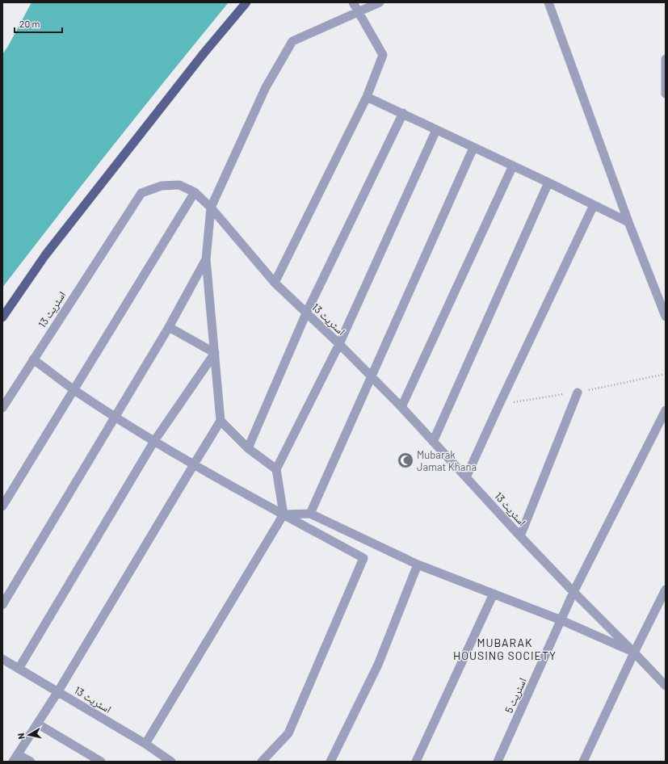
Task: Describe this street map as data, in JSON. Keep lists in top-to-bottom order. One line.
{"streets":{"street":["اسٹریٹ 13","اسٹریٹ 5"]},"crossings":[["اسٹریٹ 13","اسٹریٹ 5"]],"districts":["MUBARAK HOUSING SOCIETY"],"places":{"mosque":["Mubarak Jamat Khana"]},"scale_bar":"20 m","north":"left"}
